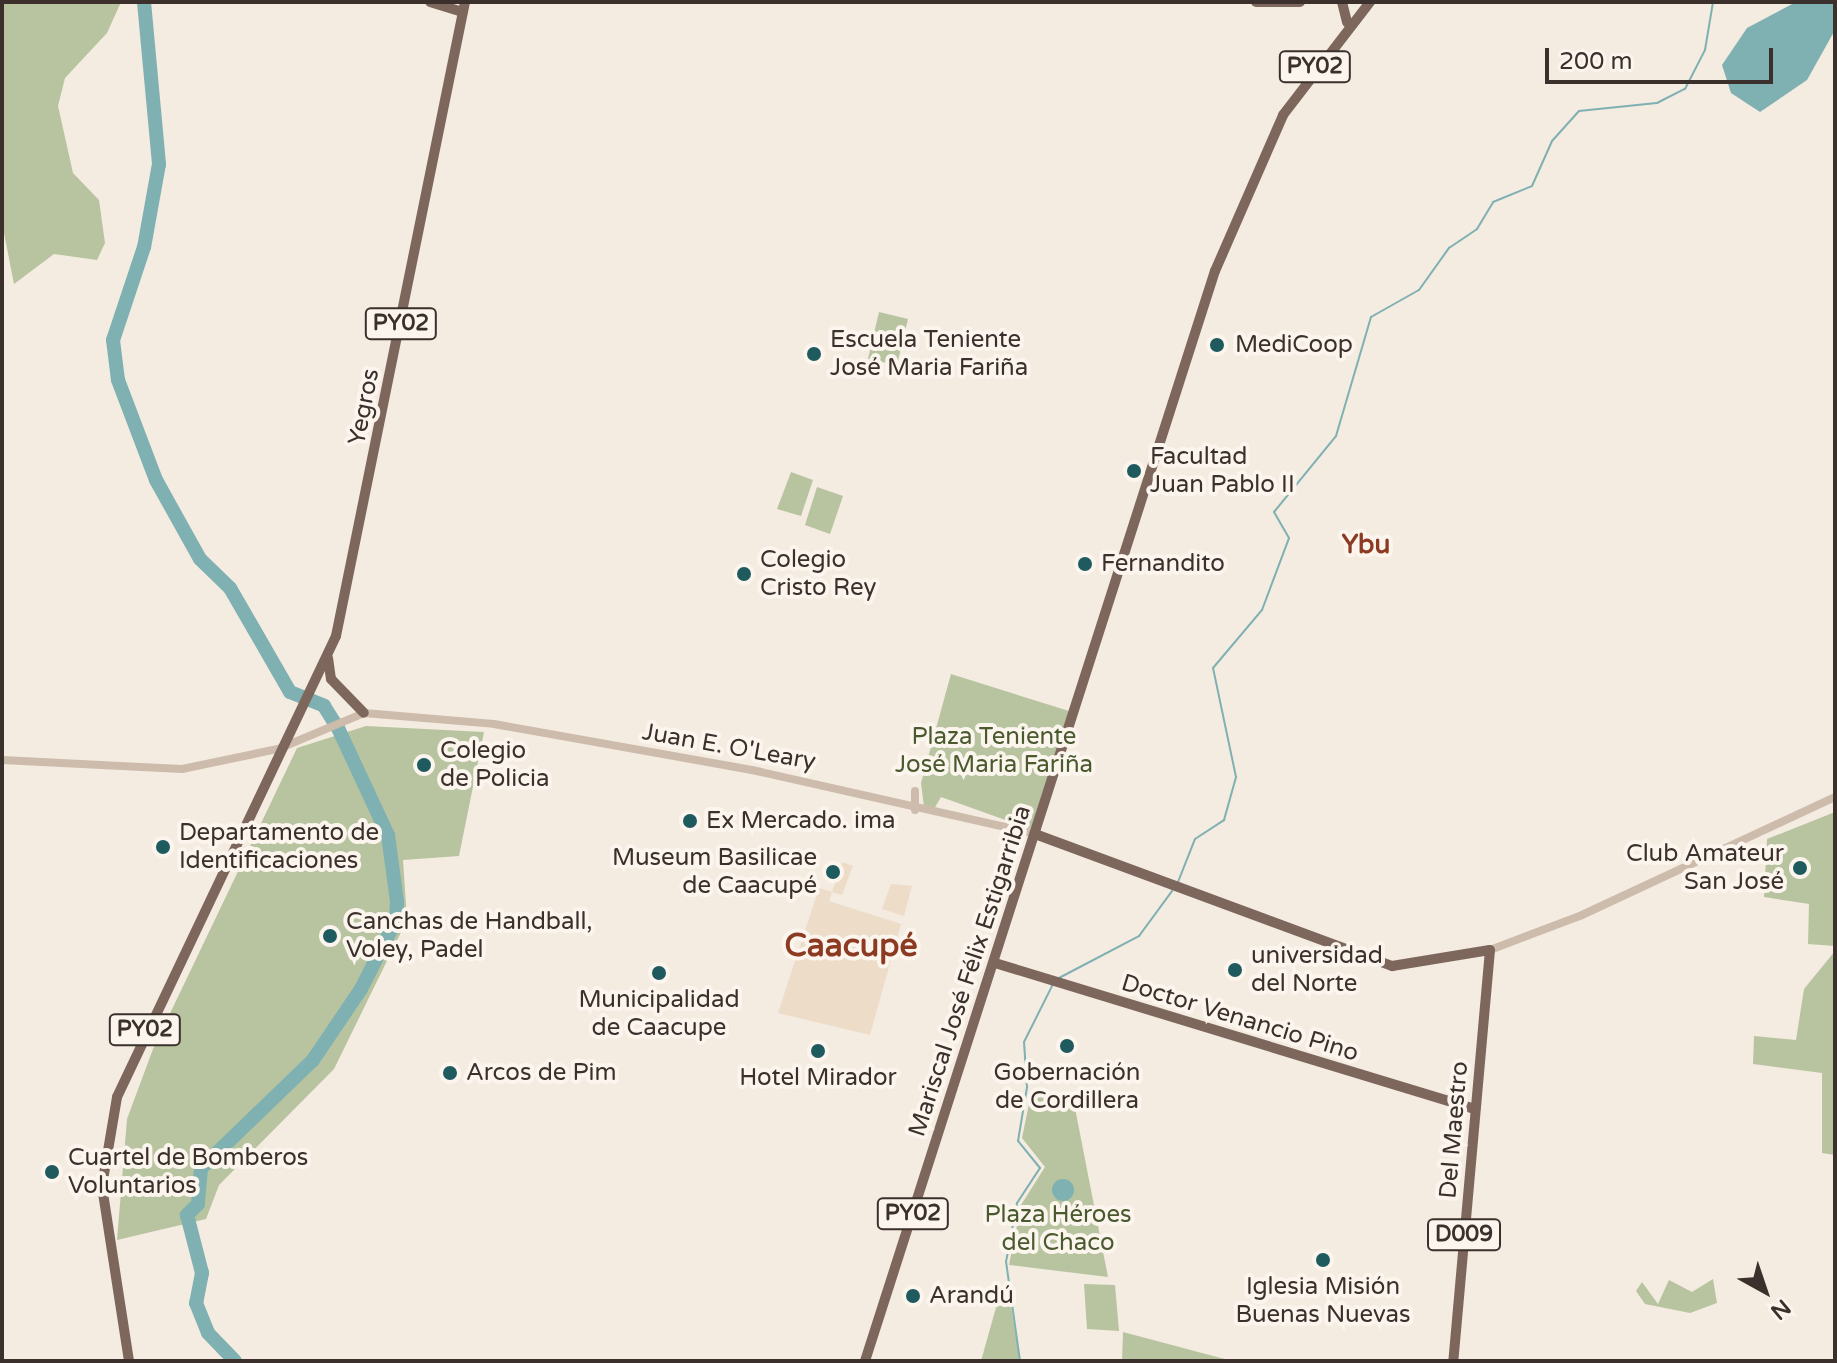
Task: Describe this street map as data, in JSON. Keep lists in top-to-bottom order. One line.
{"streets":{"main road":["PY02","Yegros","Juan E. O'Leary","Mariscal José Félix Estigarribia","Doctor Venancio Pino","Del Maestro","D009"]},"crossings":[["PY02","Yegros"],["PY02","Juan E. O'Leary"],["PY02","Mariscal José Félix Estigarribia"],["Yegros","Juan E. O'Leary"],["Juan E. O'Leary","Mariscal José Félix Estigarribia"],["Juan E. O'Leary","Del Maestro"],["Mariscal José Félix Estigarribia","Doctor Venancio Pino"],["Doctor Venancio Pino","Del Maestro"]],"districts":["Ybu","Caacupé"],"parks":["Plaza Teniente José Maria Fariña","Plaza Héroes del Chaco"],"places":["MediCoop","Escuela Teniente José Maria Fariña","Facultad Juan Pablo II","Fernandito","Colegio Cristo Rey","Colegio de Policia","Ex Mercado. ima","Departamento de Identificaciones","Club Amateur San José","Museum Basilicae de Caacupé","Canchas de Handball, Voley, Padel","universidad del Norte","Municipalidad de Caacupe","Gobernación de Cordillera","Hotel Mirador","Arcos de Pim","Cuartel de Bomberos Voluntarios","Iglesia Misión Buenas Nuevas","Arandú"],"scale_bar":"200 m","north":"bottom right"}
